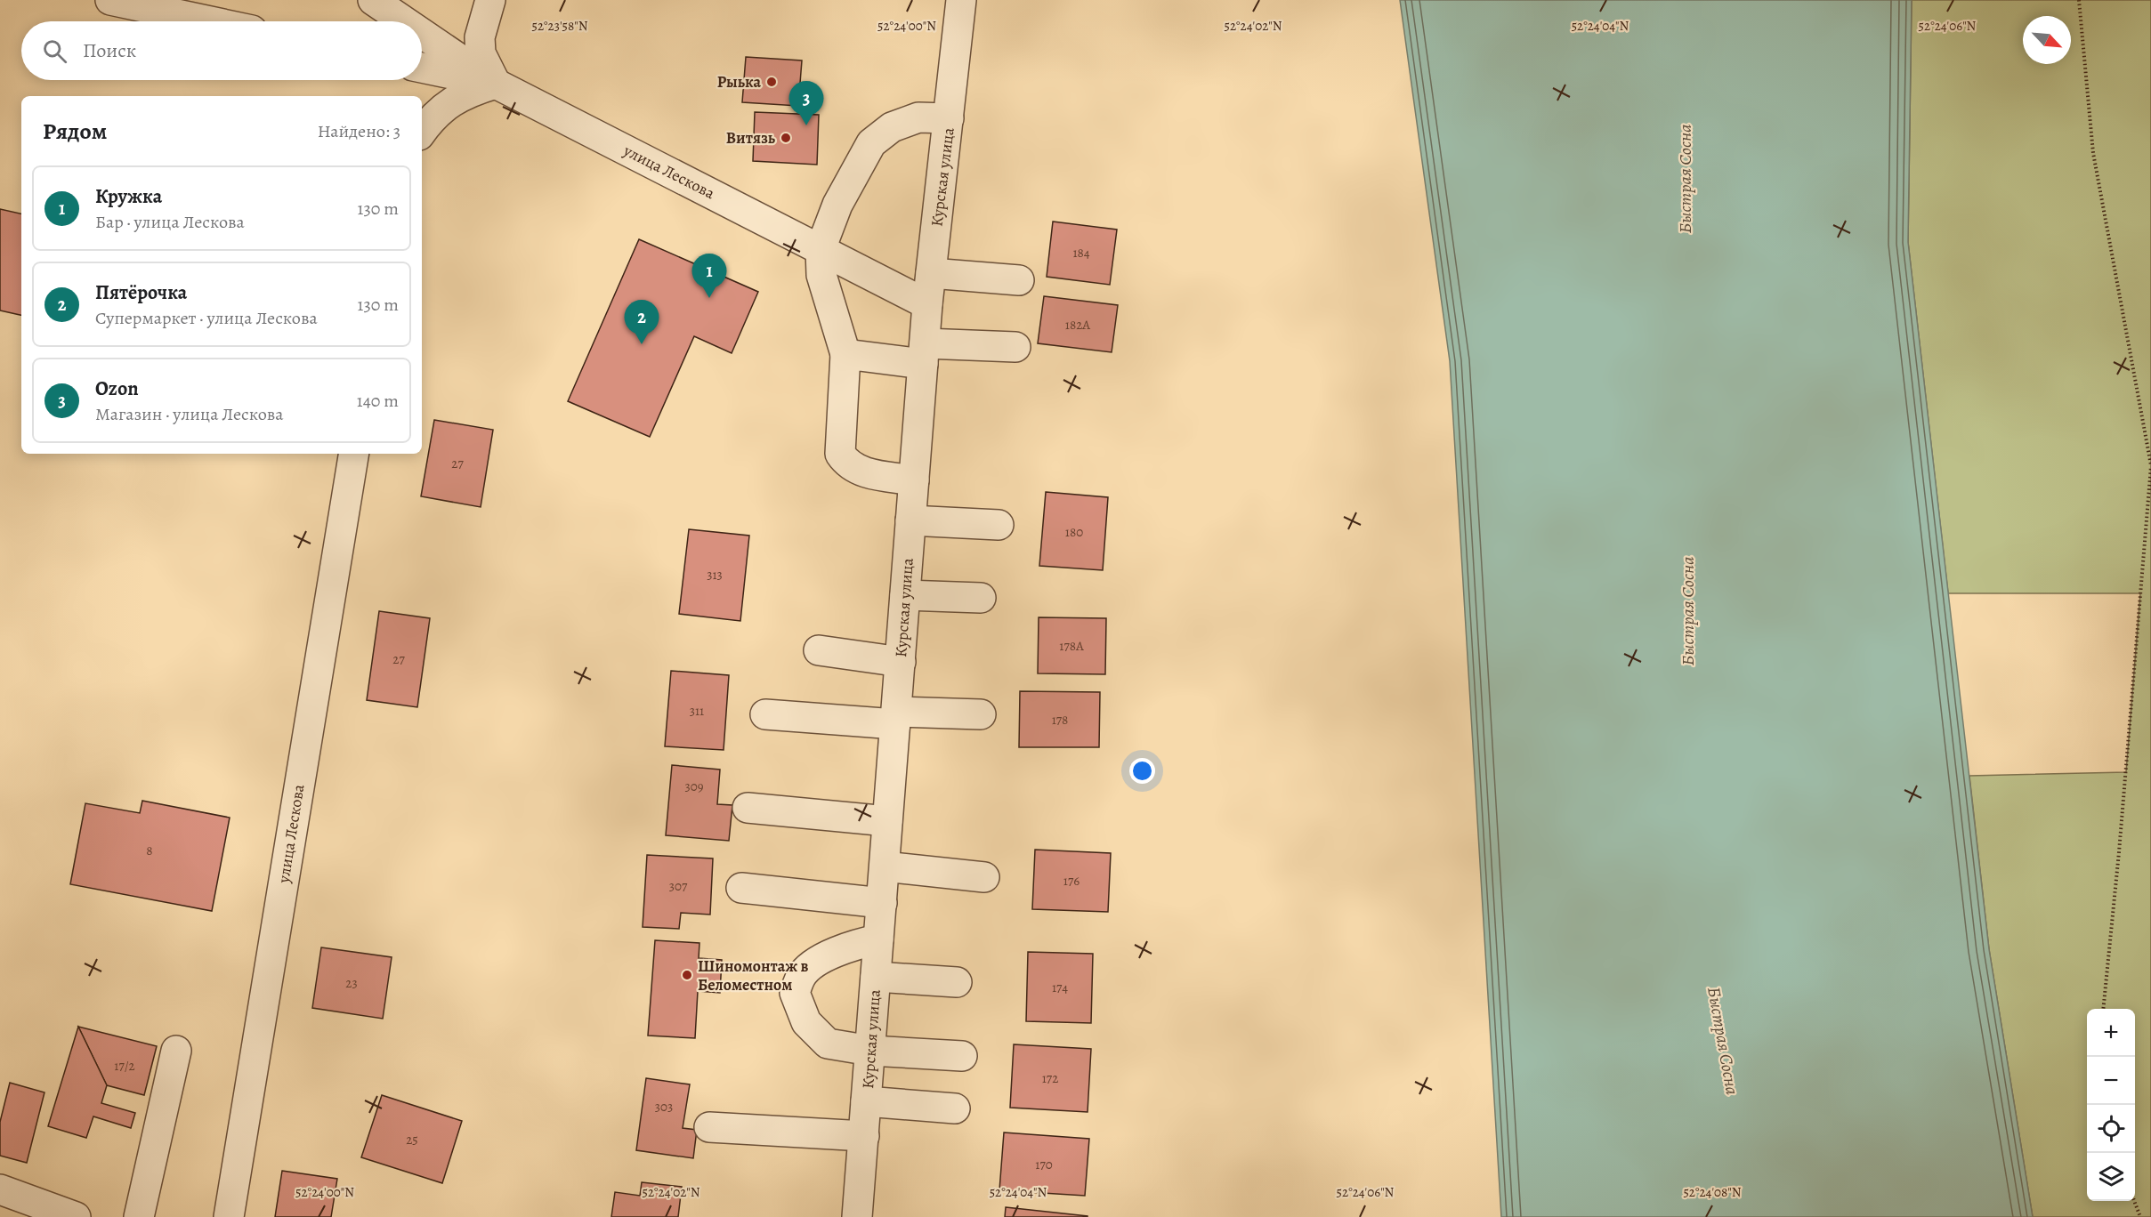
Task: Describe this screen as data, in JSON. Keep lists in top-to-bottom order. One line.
{"streets":{"street":["улица Лескова","Курская улица"]},"crossings":[["улица Лескова","Курская улица"]],"water":["Быстрая Сосна"],"places":["Рыька","Витязь","Шиномонтаж в Беломестном"],"house_numbers":["184","182А","27","180","313","178А","27","311","178","309","8","176","307","23","174","17/2","172","303","25","170"],"north":"bottom right","page":{"search":"Поиск","pins":["3","1","2"],"heading":["Рядом","Найдено: 3"],"list":[{"mark":"1","name":"Кружка","note":"Бар · улица Лескова","value":"130 m"},{"mark":"2","name":"Пятёрочка","note":"Супермаркет · улица Лескова","value":"130 m"},{"mark":"3","name":"Ozon","note":"Магазин · улица Лескова","value":"140 m"}],"map_buttons":["+","−"]},"coordinates":["52°23'58\"N","52°24'00\"N","52°24'02\"N","52°24'04\"N","52°24'06\"N","52°24'08\"N"]}
